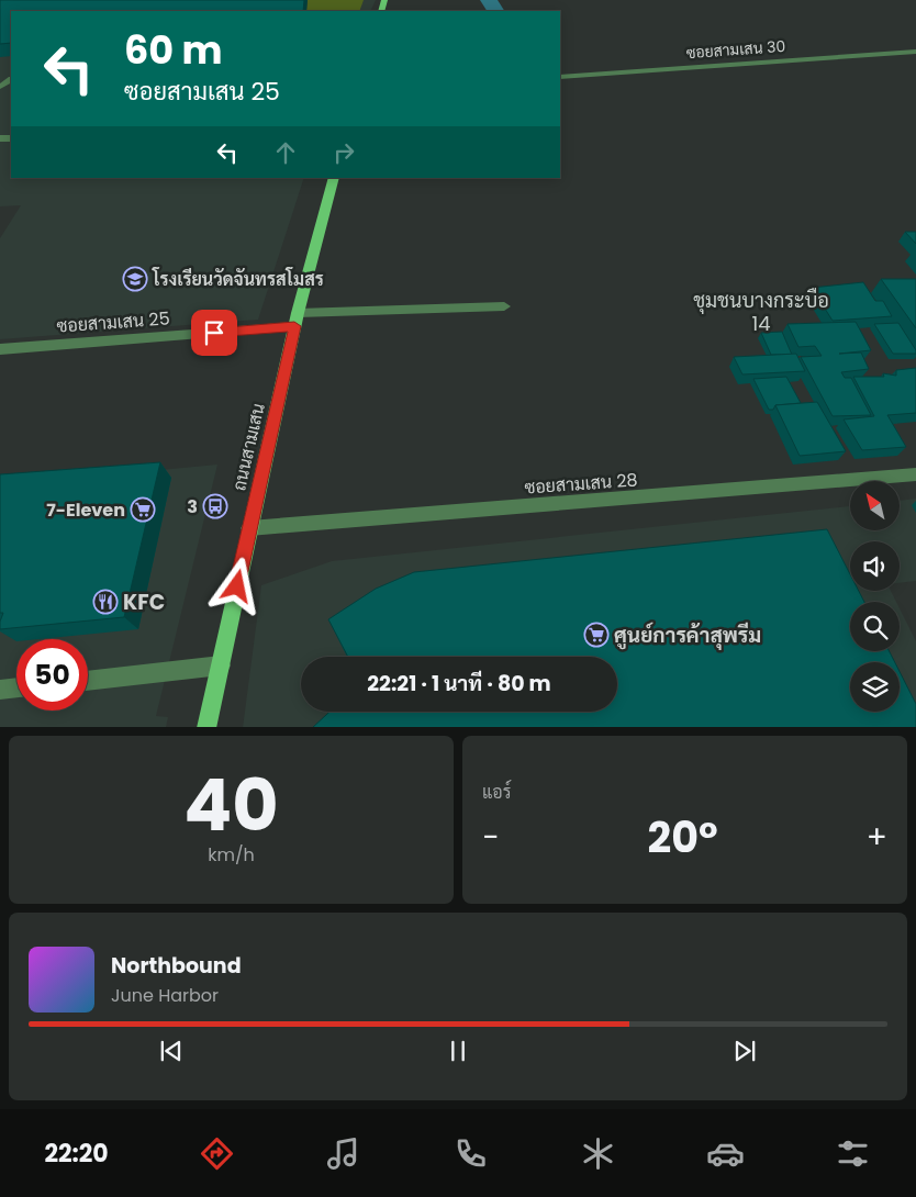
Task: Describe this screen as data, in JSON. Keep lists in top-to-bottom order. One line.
{"streets":{"main road":["ถนนสามเสน"],"street":["ซอยสามเสน 30","ซอยสามเสน 25","ซอยสามเสน 28"]},"crossings":[["ซอยสามเสน 25","ถนนสามเสน"],["ถนนสามเสน","ซอยสามเสน 28"]],"districts":["ชุมชนบางกระบือ 14"],"places":{"school or university":["โรงเรียนวัดจันทรสโมสร"],"bus stop":["3"],"supermarket":["7-Eleven","ศูนย์การค้าสุพรีม"],"restaurant":["KFC"]},"north":"top left","page":{"turn":["60 m","ซอยสามเสน 25"],"limit":"50","trip":"22:21 · 1 นาที · 80 m","tile":[["40","km/h"],"แอร์"],"heat":["−","20°","+"],"song":["Northbound","June Harbor"],"tabs":"22:20"}}
